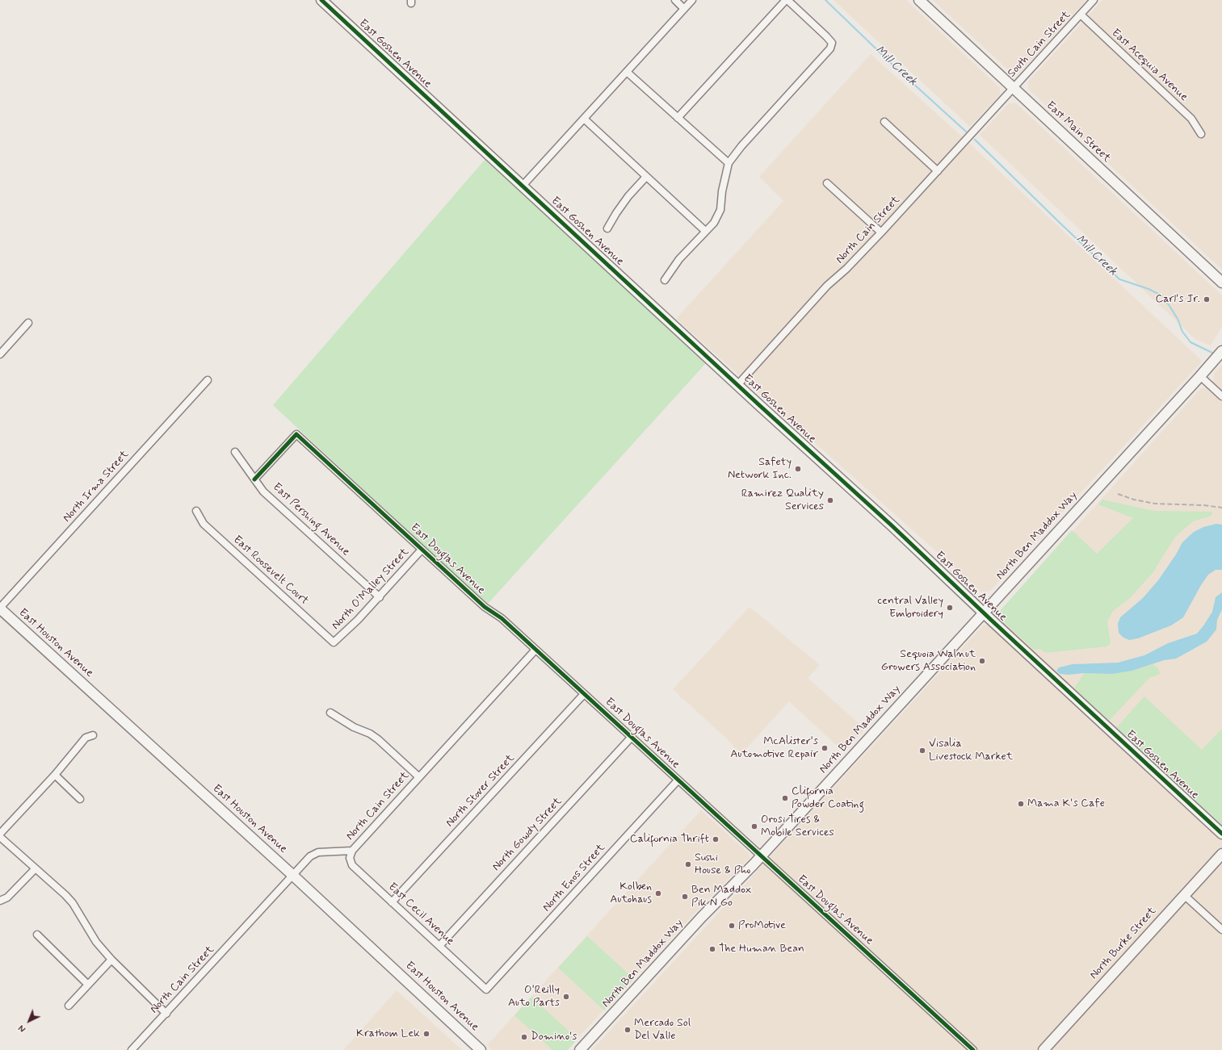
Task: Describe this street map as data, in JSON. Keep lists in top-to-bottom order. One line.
{"streets":{"street":["South Cain Street","East Goshen Avenue","East Acequia Avenue","East Main Street","North Cain Street","North Irma Street","East Pershing Avenue","North Ben Maddox Way","East Douglas Avenue","East Roosevelt Court","North O'Malley Street","East Houston Avenue","North Stover Street","North Gowdy Street","North Enos Street","East Cecil Avenue","North Burke Street"]},"crossings":[["South Cain Street","East Acequia Avenue"],["South Cain Street","East Main Street"],["South Cain Street","North Cain Street"],["East Goshen Avenue","North Cain Street"],["East Goshen Avenue","North Ben Maddox Way"],["East Main Street","North Cain Street"],["North Cain Street","East Douglas Avenue"],["North Cain Street","East Houston Avenue"],["North Cain Street","East Cecil Avenue"],["North Irma Street","East Houston Avenue"],["East Pershing Avenue","East Douglas Avenue"],["East Pershing Avenue","North O'Malley Street"],["North Ben Maddox Way","East Douglas Avenue"],["East Douglas Avenue","North O'Malley Street"],["East Douglas Avenue","North Stover Street"],["East Douglas Avenue","North Gowdy Street"],["East Douglas Avenue","North Enos Street"],["East Roosevelt Court","North O'Malley Street"],["North Stover Street","East Cecil Avenue"],["North Gowdy Street","East Cecil Avenue"],["North Enos Street","East Cecil Avenue"]],"water":["Mill Creek"],"places":["Carl's Jr.","Safety Network Inc.","Ramirez Quality Services","central Valley Embroidery","Sequoia Walnut Growers Association","McAlister's Automotive Repair","Visalia Livestock Market","Clifornia Powder Coating","Mama K's Cafe","Orosi Tires & Mobile Services","California Thrift","Sushi House & Pho","Kolben Autohaus","Ben Maddox Pik N Go","ProMotive","The Human Bean","O'Reilly Auto Parts","Mercado Sol Del Valle","Krathom Lek","Domino's"],"north":"bottom left"}
